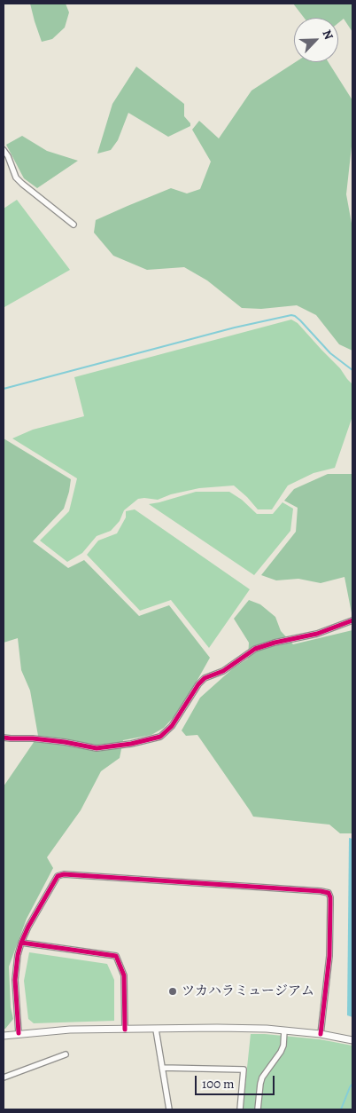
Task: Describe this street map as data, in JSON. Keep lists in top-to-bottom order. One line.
{"places":["ツカハラミュージアム"],"scale_bar":"100 m","north":"top right"}
